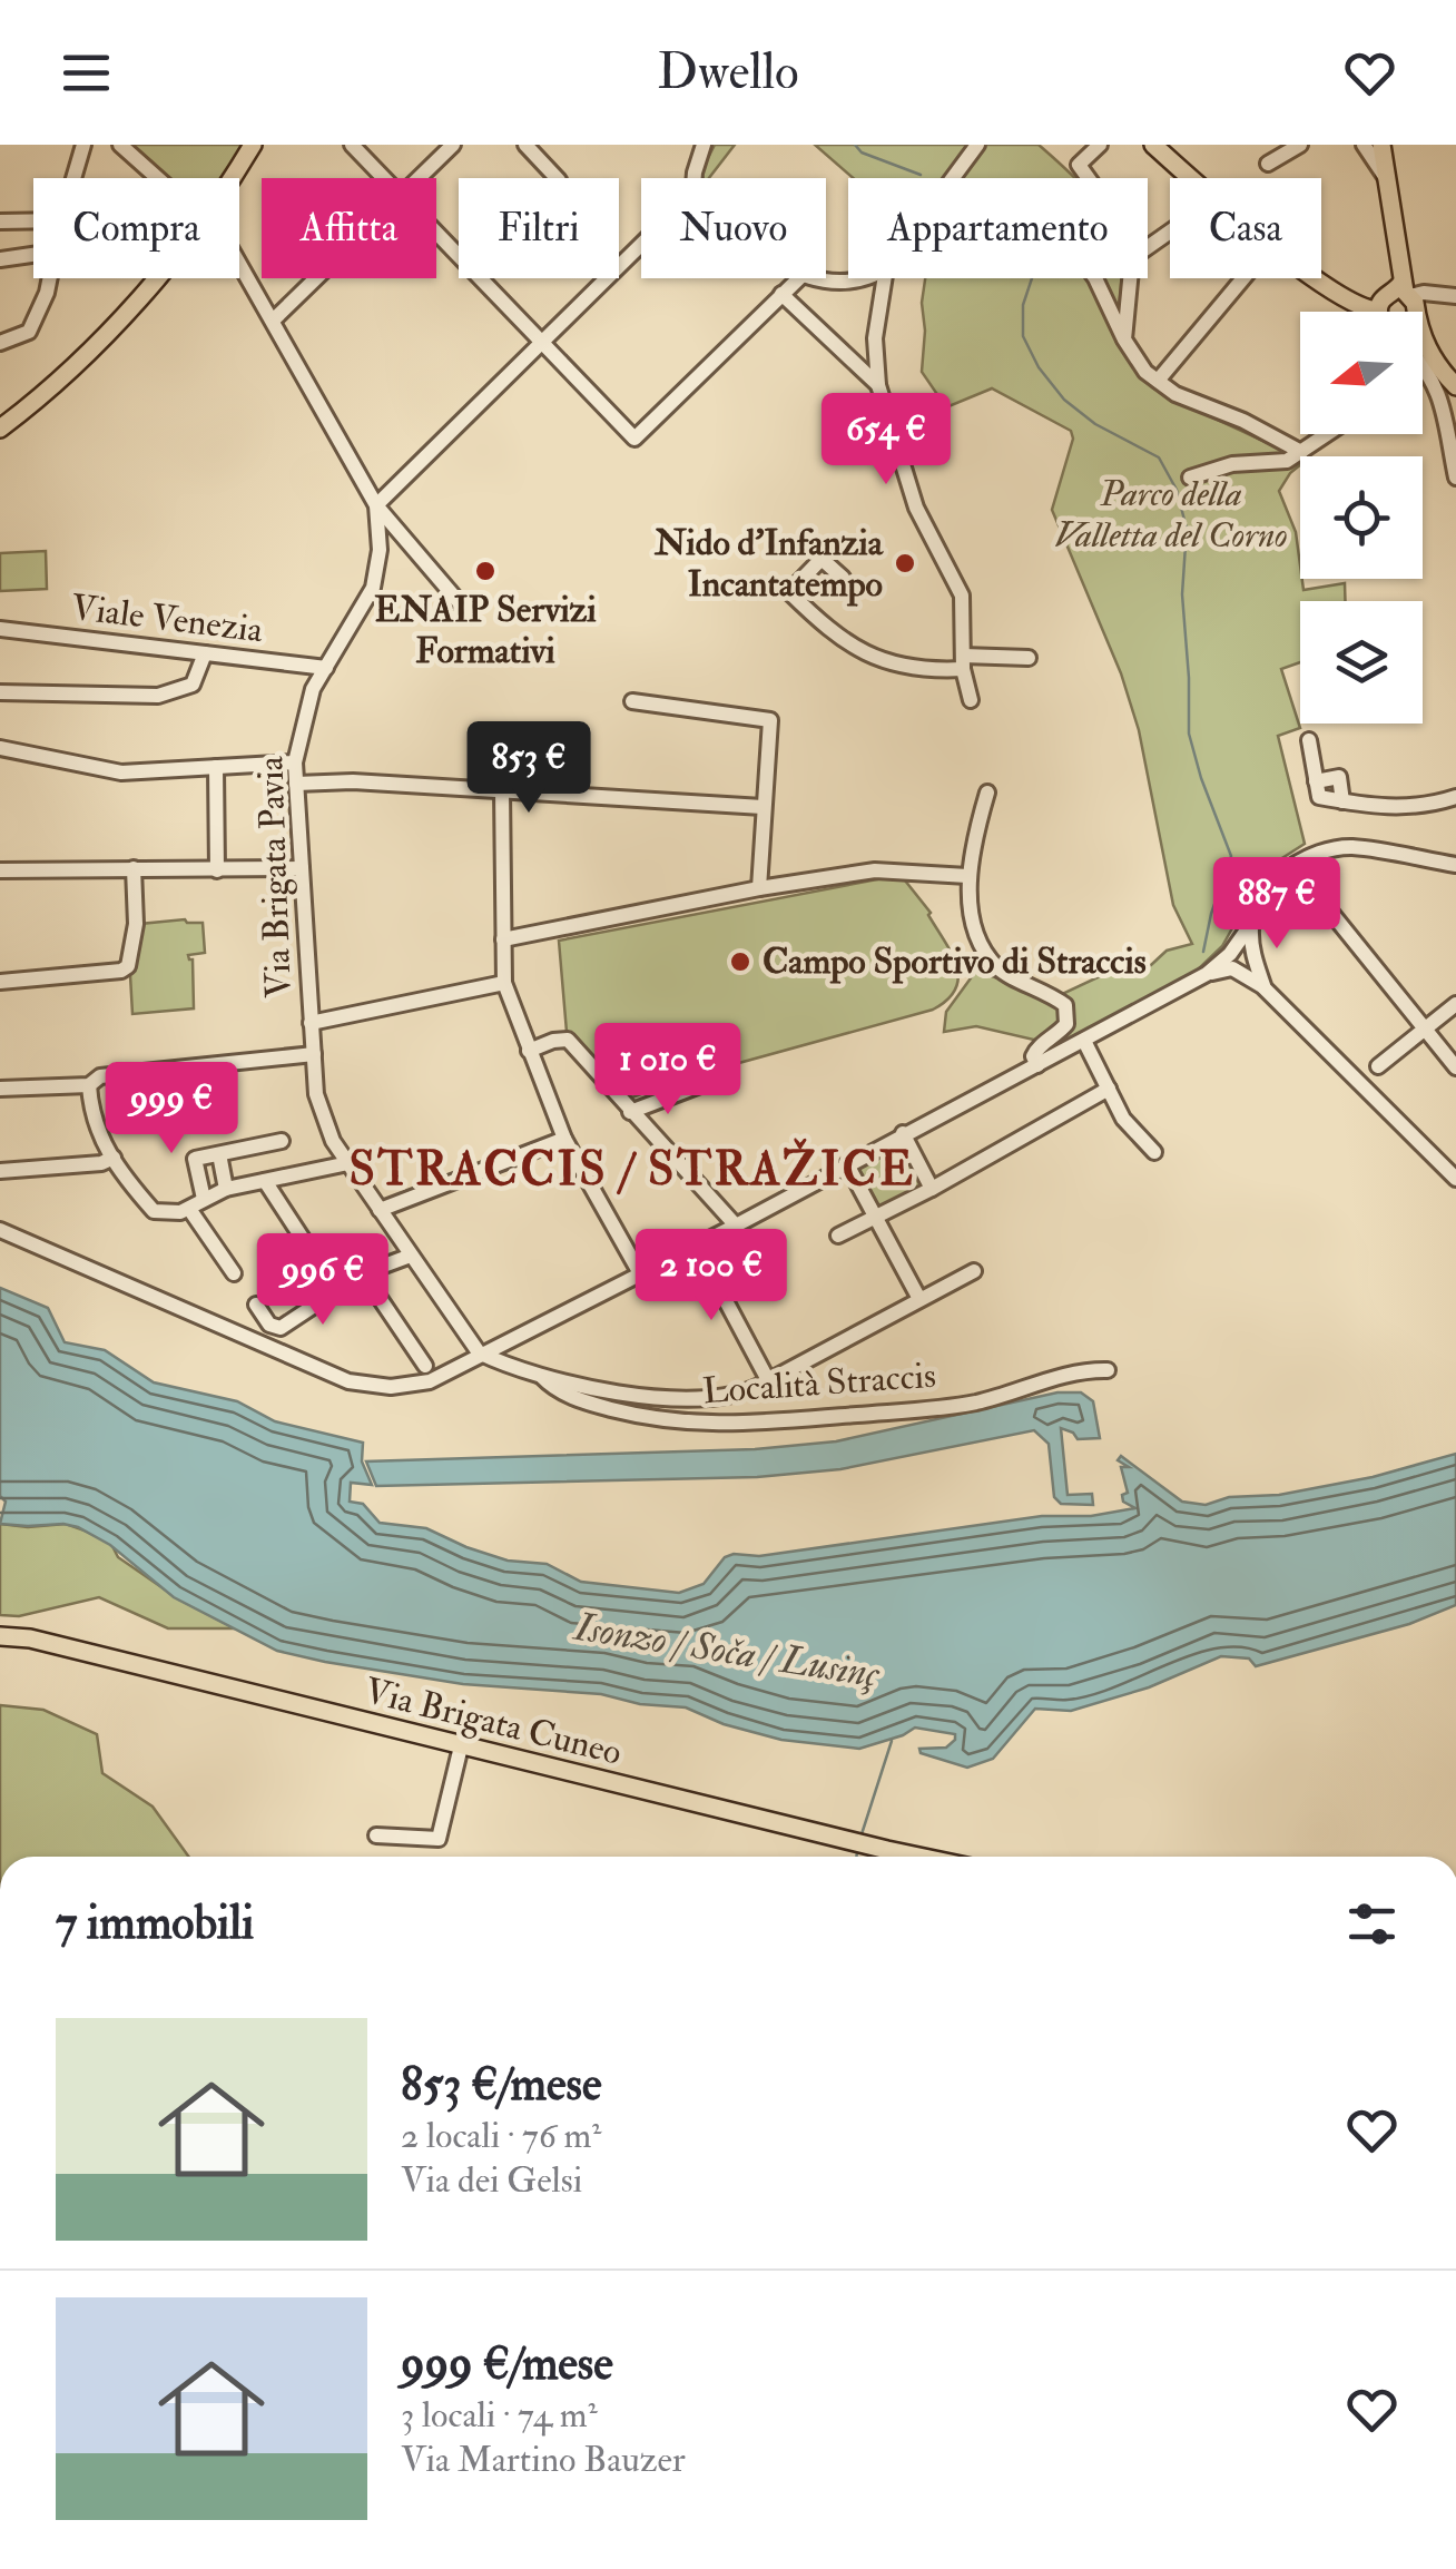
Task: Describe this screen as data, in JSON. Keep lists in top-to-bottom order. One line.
{"streets":{"main road":["Via Brigata Cuneo"],"street":["Viale Venezia","Via Brigata Pavia","Località Straccis"]},"crossings":[["Viale Venezia","Via Brigata Pavia"]],"districts":["STRACCIS / STRAŽICE"],"water":["Isonzo / Soča / Lusinç"],"parks":["Parco della Valletta del Corno"],"places":["Nido d'Infanzia Incantatempo","ENAIP Servizi Formativi","Campo Sportivo di Straccis"],"north":"left","page":{"header":"Dwello","chip":["Compra","Affitta","Filtri","Nuovo","Appartamento","Casa"],"price":["654 €","853 €","887 €","1 010 €","999 €","2 100 €","996 €"],"heading":"7 immobili","list":[{"name":"853 €/mese","note":"2 locali · 76 m² · Via dei Gelsi"},{"name":"999 €/mese","note":"3 locali · 74 m² · Via Martino Bauzer"}]}}
